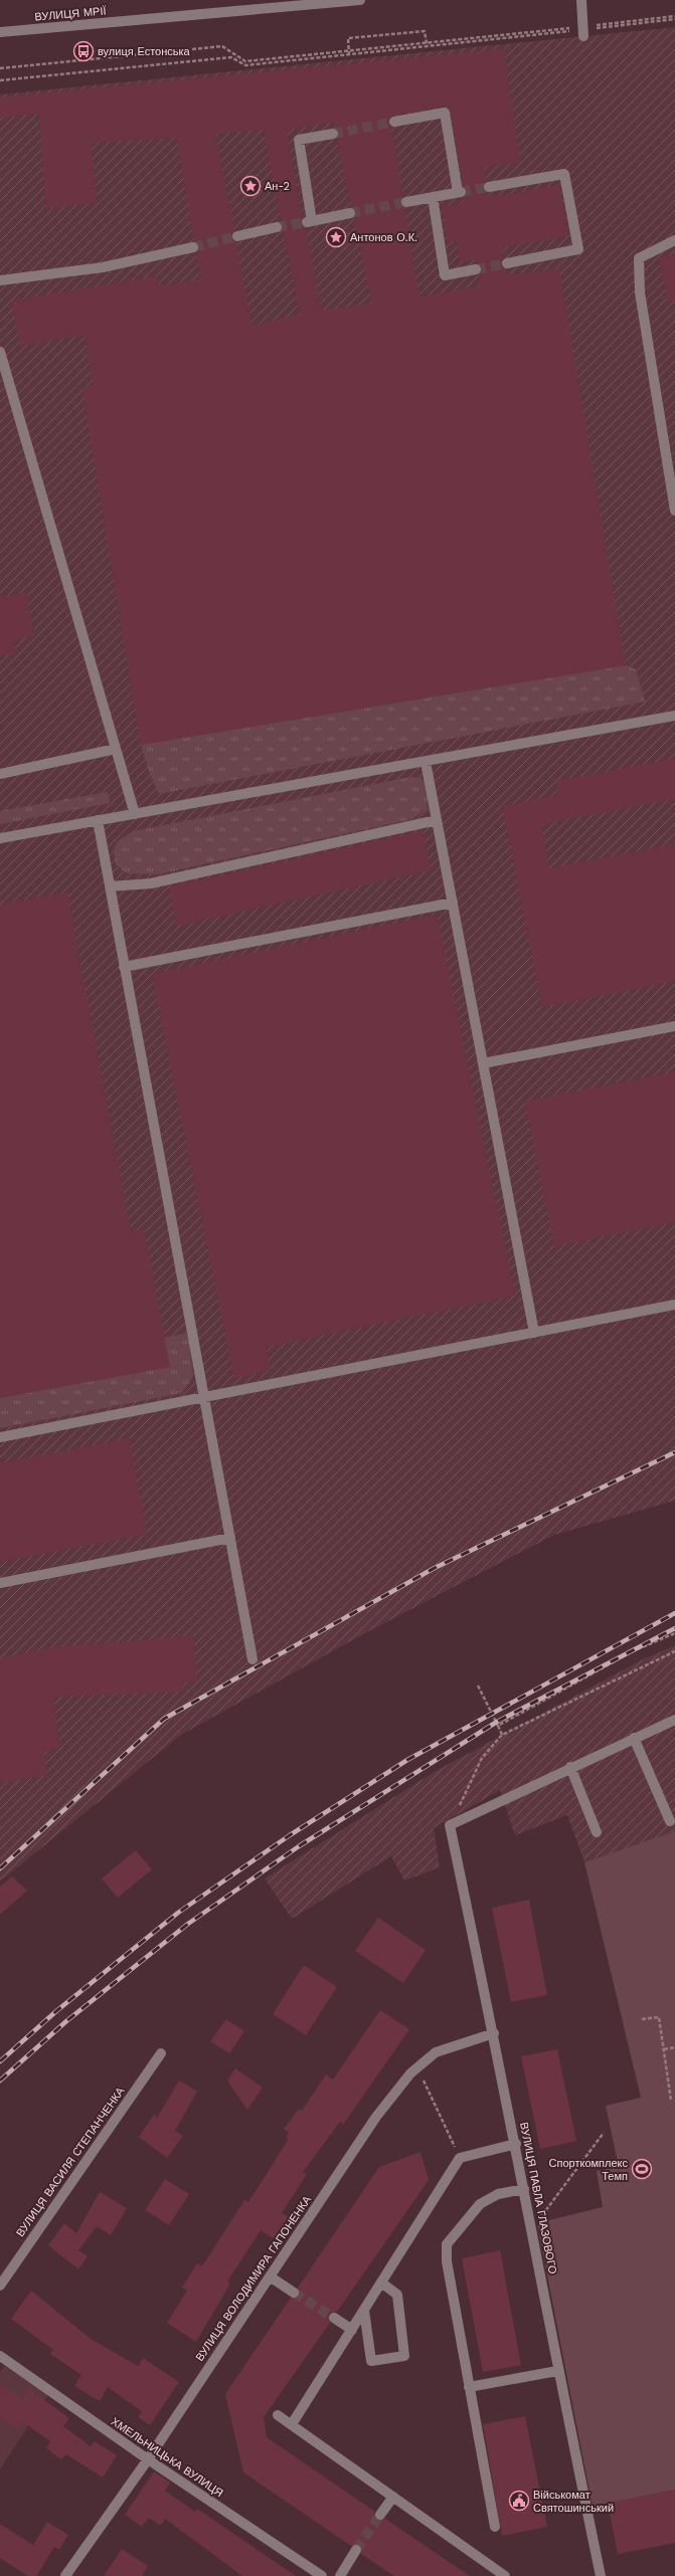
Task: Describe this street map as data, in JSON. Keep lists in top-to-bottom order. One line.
{"streets":{"street":["ВУЛИЦЯ МРІЇ","ВУЛИЦЯ ВАСИЛЯ СТЕПАНЧЕНКА","ВУЛИЦЯ ПАВЛА ГЛАЗОВОГО","ВУЛИЦЯ ВОЛОДИМИРА ГАПОНЕНКА","ХМЕЛЬНИЦЬКА ВУЛИЦЯ"]},"crossings":[["ВУЛИЦЯ ПАВЛА ГЛАЗОВОГО","ВУЛИЦЯ ВОЛОДИМИРА ГАПОНЕНКА"],["ВУЛИЦЯ ВОЛОДИМИРА ГАПОНЕНКА","ХМЕЛЬНИЦЬКА ВУЛИЦЯ"]],"places":{"bus stop":["вулиця Естонська"],"place":["Ан-2","Антонов О.К."],"sports":["Спорткомплекс Темп"],"public building":["Військомат Святошинський"]}}
